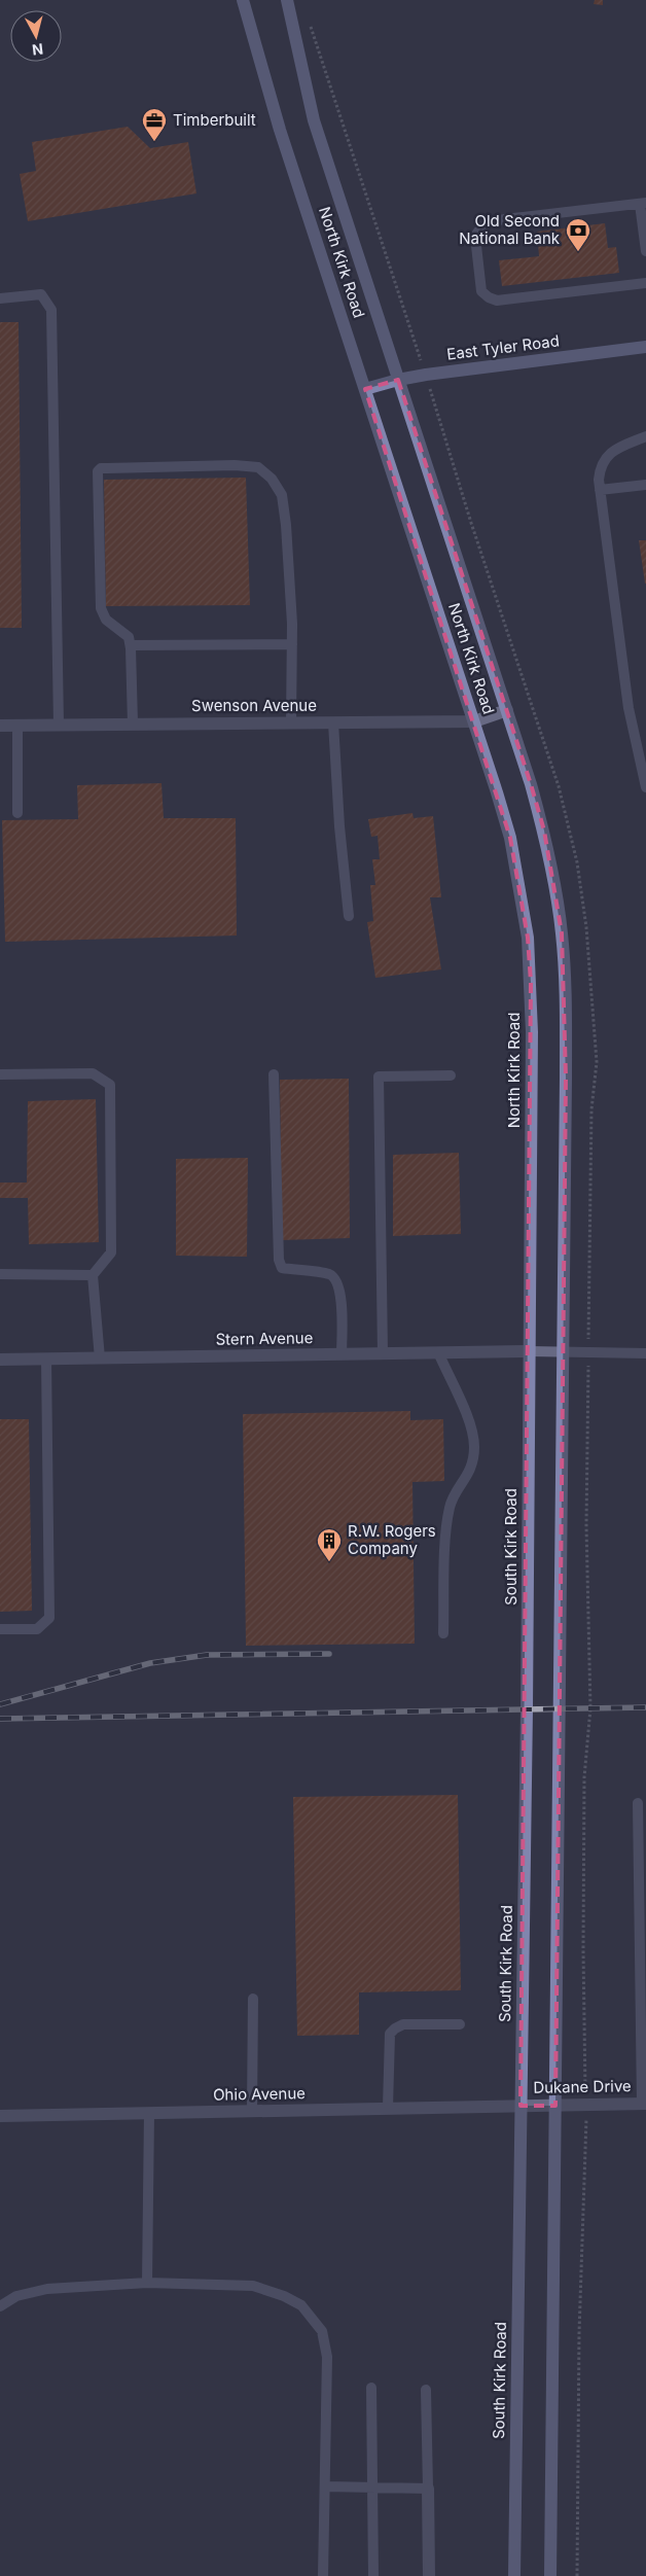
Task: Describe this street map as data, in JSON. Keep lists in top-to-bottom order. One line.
{"streets":{"main road":["North Kirk Road","East Tyler Road","South Kirk Road"],"street":["Swenson Avenue","Stern Avenue","Dukane Drive","Ohio Avenue"]},"crossings":[["North Kirk Road","East Tyler Road"],["North Kirk Road","Swenson Avenue"],["North Kirk Road","Stern Avenue"],["North Kirk Road","South Kirk Road"],["Stern Avenue","South Kirk Road"],["South Kirk Road","Dukane Drive"],["South Kirk Road","Ohio Avenue"],["Dukane Drive","Ohio Avenue"]],"places":{"office":["Timberbuilt"],"bank":["Old Second National Bank"],"building":["R.W. Rogers Company"]},"north":"bottom"}
